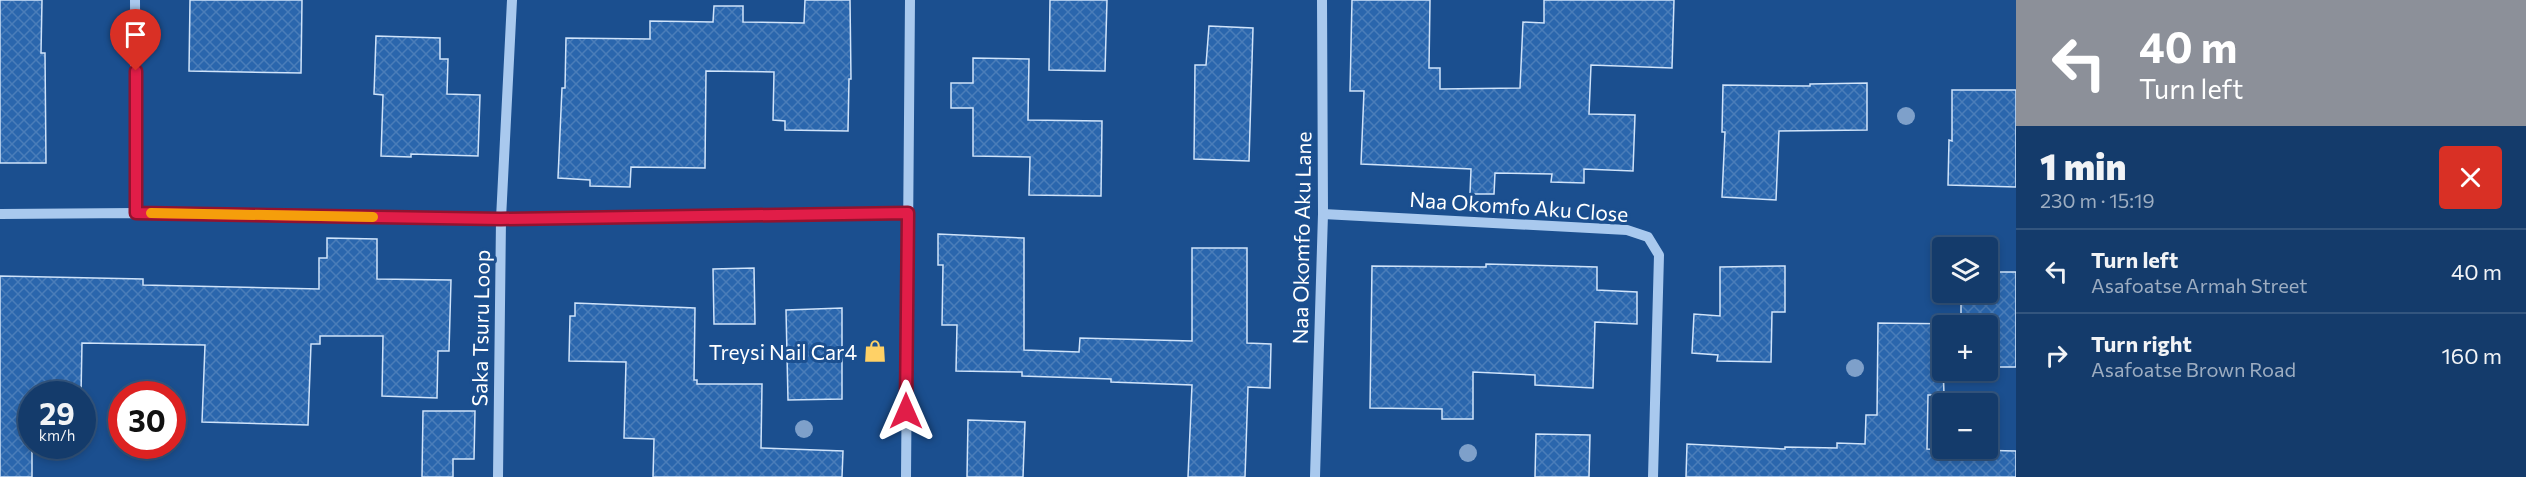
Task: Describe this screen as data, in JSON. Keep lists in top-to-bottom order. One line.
{"streets":{"street":["Naa Okomfo Aku Close","Naa Okomfo Aku Lane","Saka Tsuru Loop"]},"crossings":[["Naa Okomfo Aku Close","Naa Okomfo Aku Lane"]],"places":{"shop":["Treysi Nail Car4"]},"page":{"turn":["40 m","Turn left"],"heading":["1 min","230 m · 15:19"],"list":[{"name":"Turn left","note":"Asafoatse Armah Street","value":"40 m"},{"name":"Turn right","note":"Asafoatse Brown Road","value":"160 m"}],"map_buttons":["+","−"],"speed":"29 km/h","limit":"30"}}
